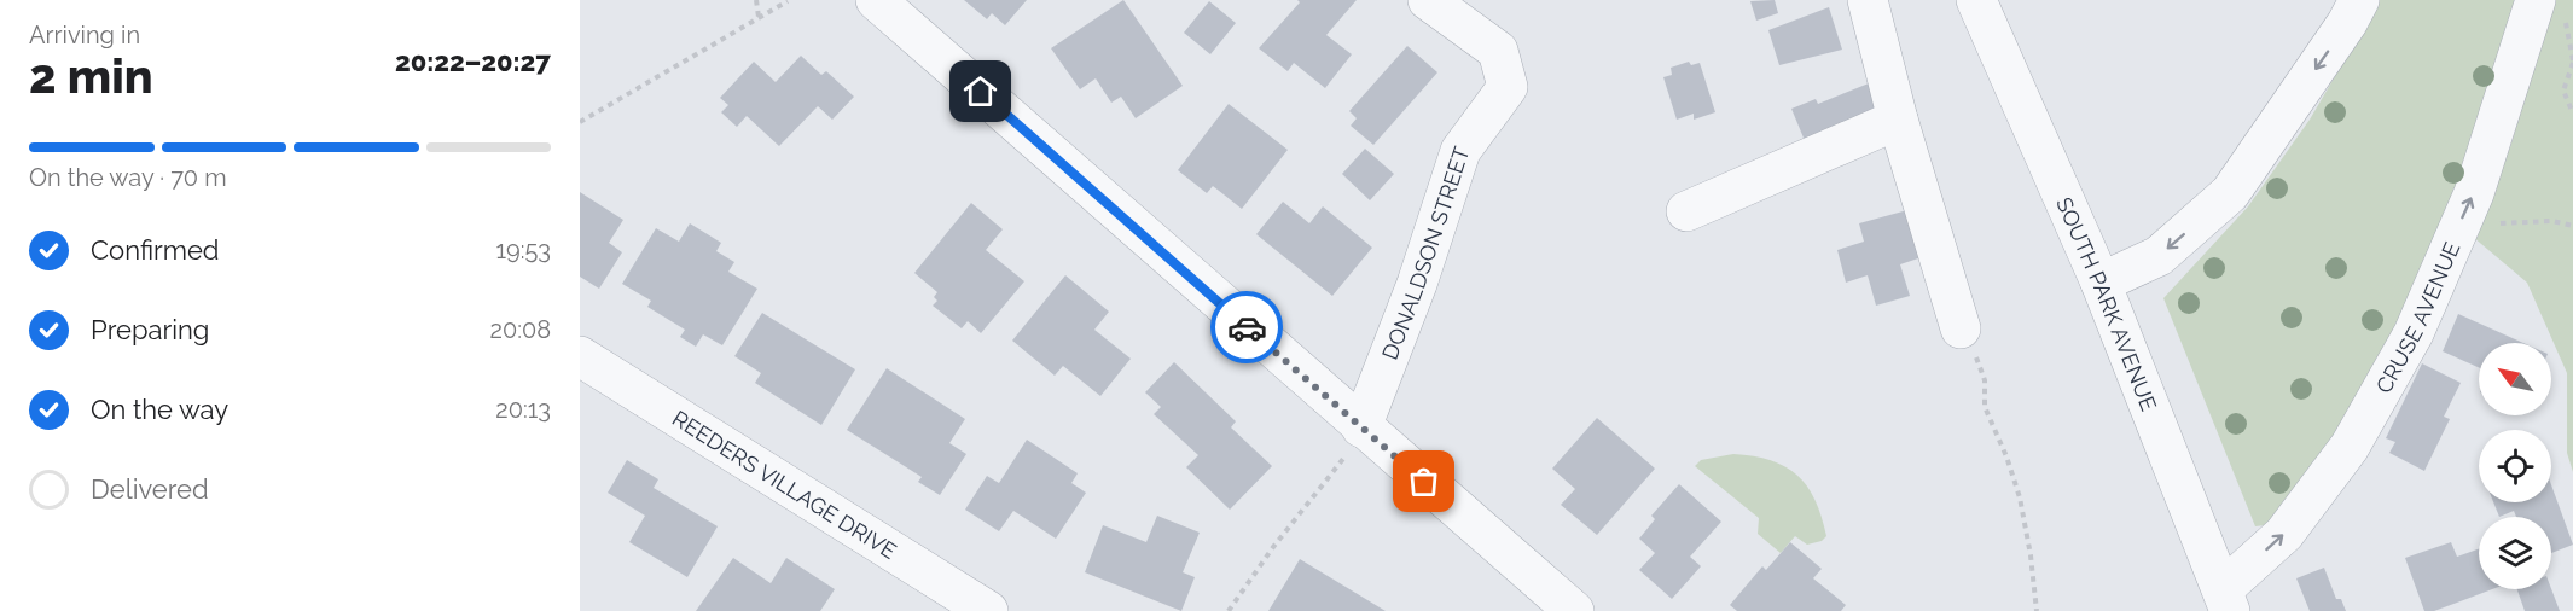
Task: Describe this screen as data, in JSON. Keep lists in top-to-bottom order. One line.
{"streets":{"street":["DONALDSON STREET","SOUTH PARK AVENUE","CRUSE AVENUE","REEDERS VILLAGE DRIVE"]},"crossings":[["SOUTH PARK AVENUE","CRUSE AVENUE"]],"north":"top left","page":{"heading":["2 min","Arriving in","20:22–20:27"],"bar":"On the way · 70 m","list":[["Confirmed","19:53"],["Preparing","20:08"],["On the way","20:13"],"Delivered"]}}
